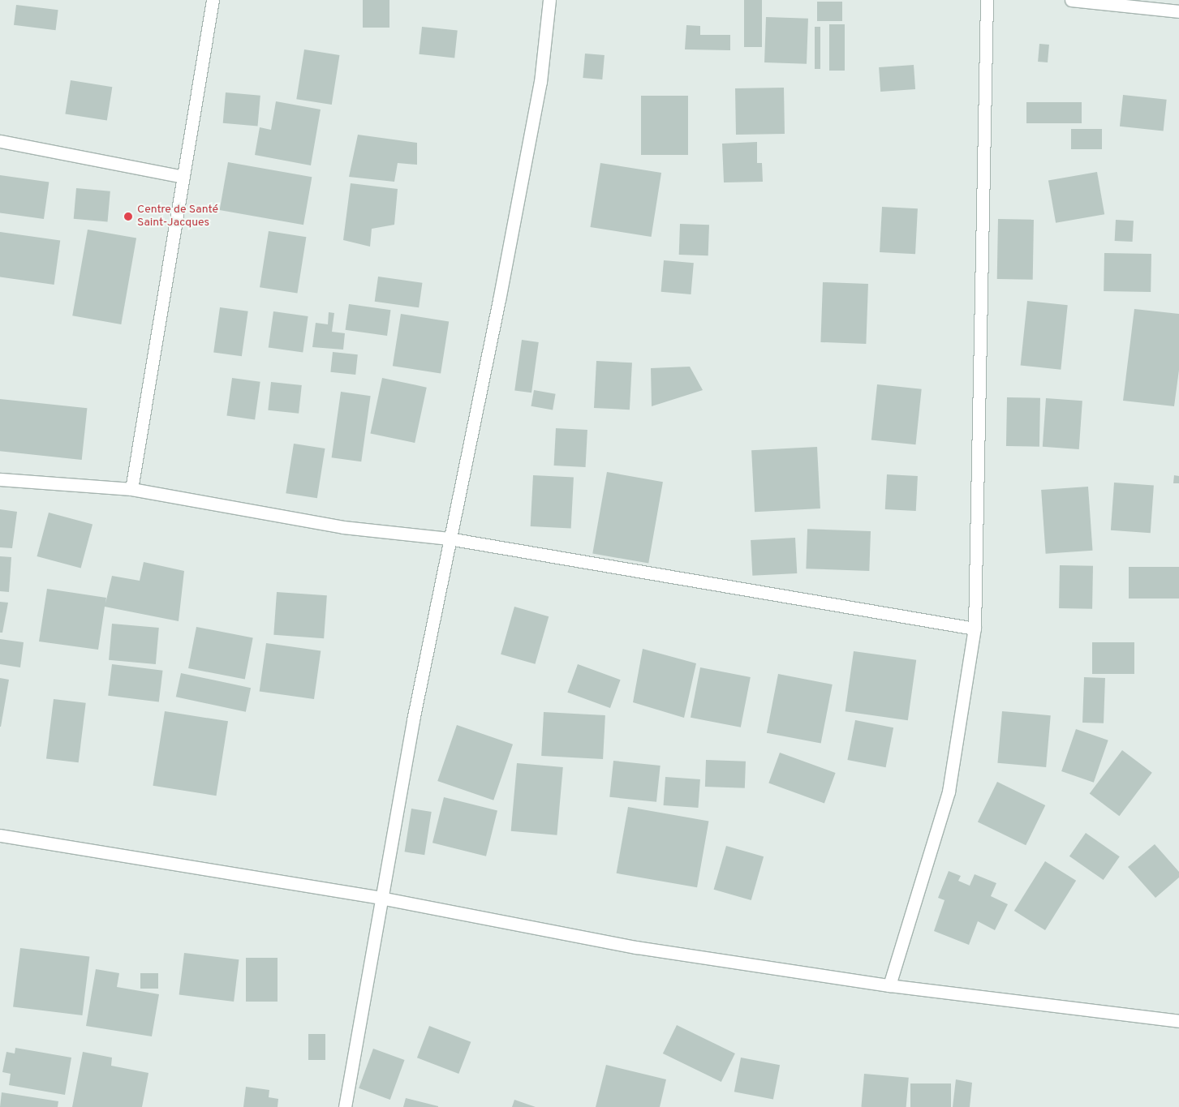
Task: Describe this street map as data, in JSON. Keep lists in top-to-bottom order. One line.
{"places":["Centre de Santé Saint-Jacques"]}
